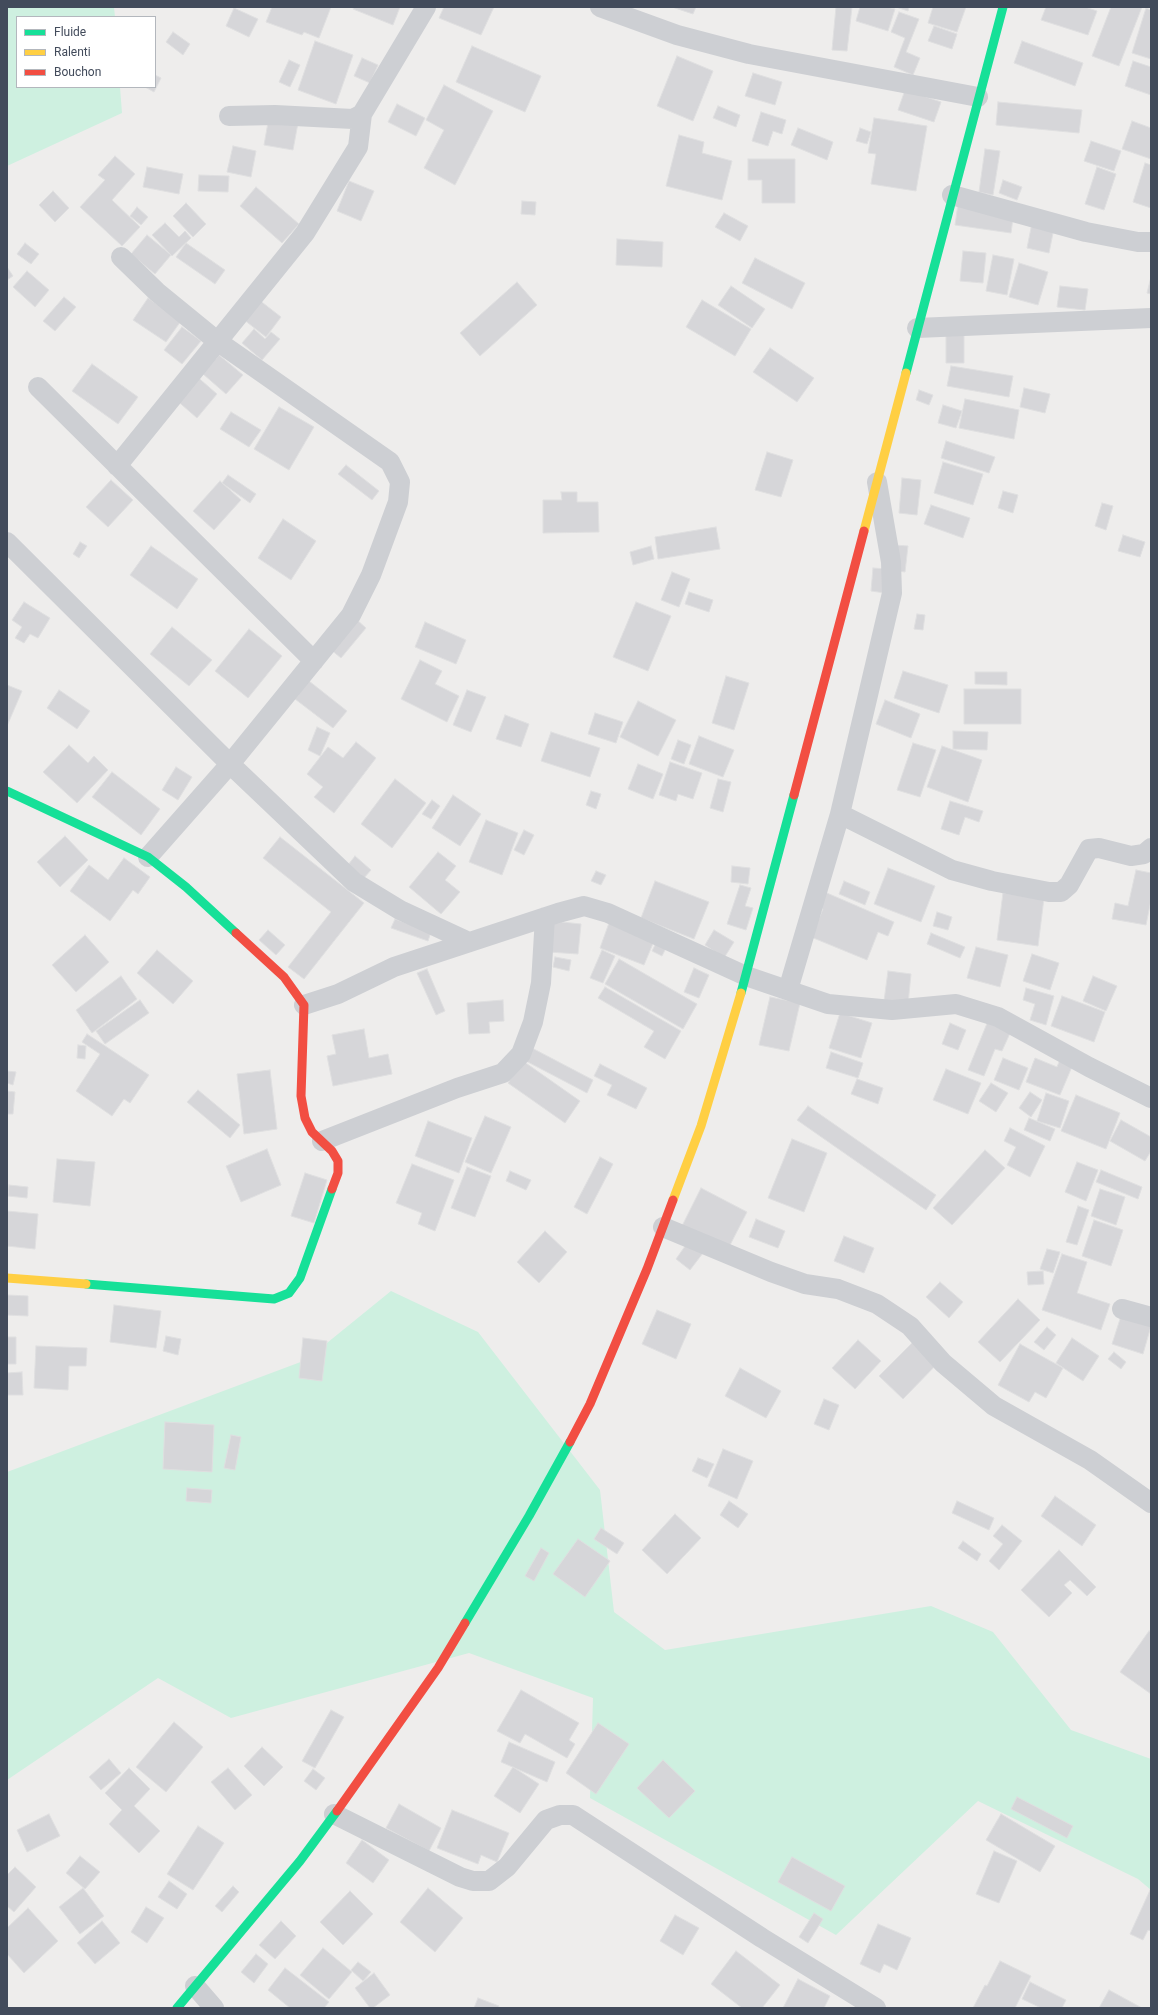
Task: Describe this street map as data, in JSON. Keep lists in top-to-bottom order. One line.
{"legend":["Fluide","Ralenti","Bouchon"]}
